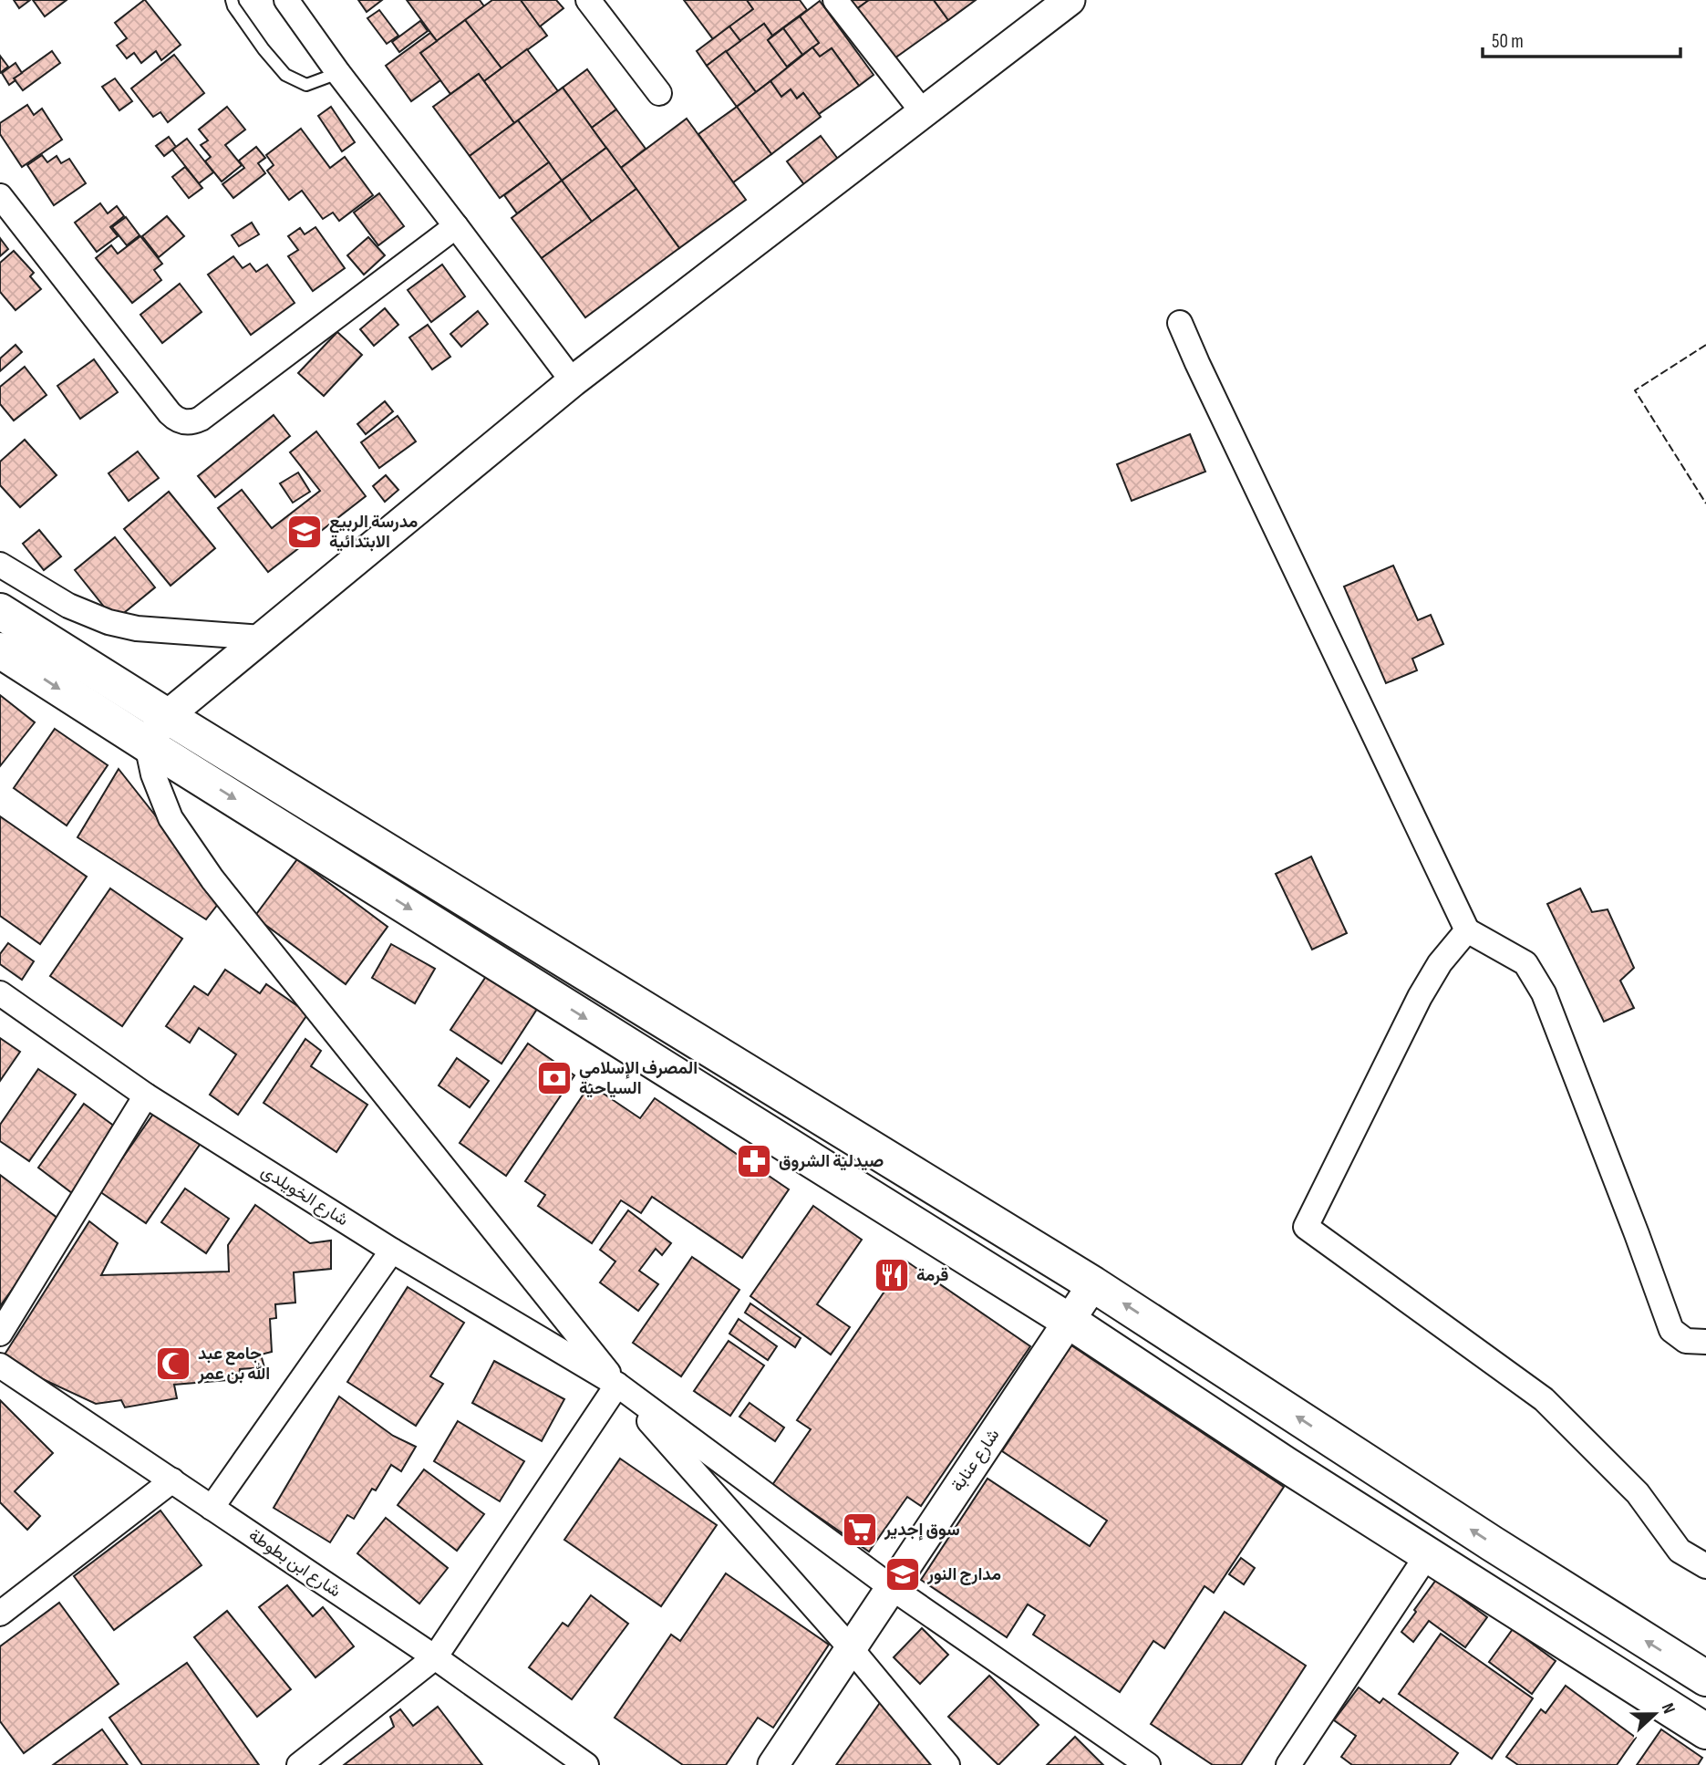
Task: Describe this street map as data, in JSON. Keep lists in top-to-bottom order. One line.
{"streets":{"street":["شارع الخويلدى","شارع عنابة","شارع ابن بطوطة"]},"places":{"school or university":["مدرسة الربيع الابتدائية","مدارج النور"],"bank":["المصرف الإسلامي السياحية"],"pharmacy":["صيدلية الشروق"],"restaurant":["قرمة"],"mosque":["جامع عبد الله بن عمر"],"supermarket":["سوق إجدير"]},"scale_bar":"50 m","north":"right"}
